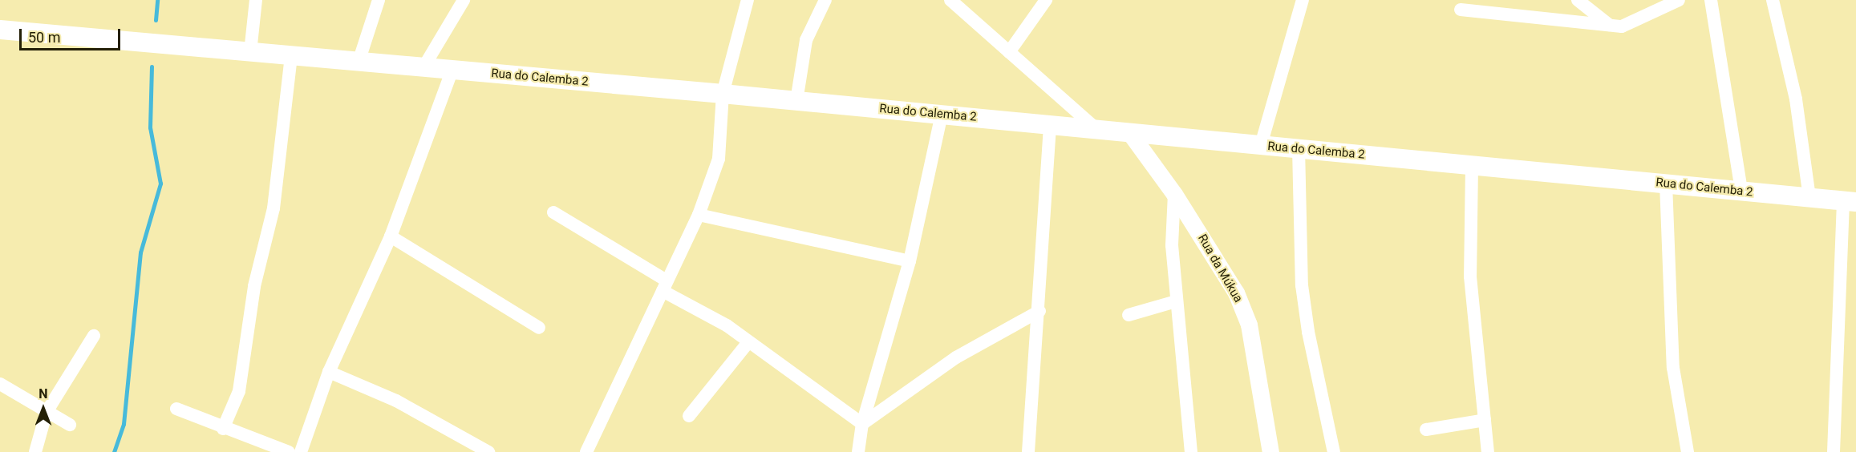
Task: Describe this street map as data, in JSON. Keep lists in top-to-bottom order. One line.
{"streets":{"main road":["Rua do Calemba 2"],"street":["Rua da Múkua"]},"crossings":[["Rua do Calemba 2","Rua da Múkua"]],"scale_bar":"50 m","north":"top"}
